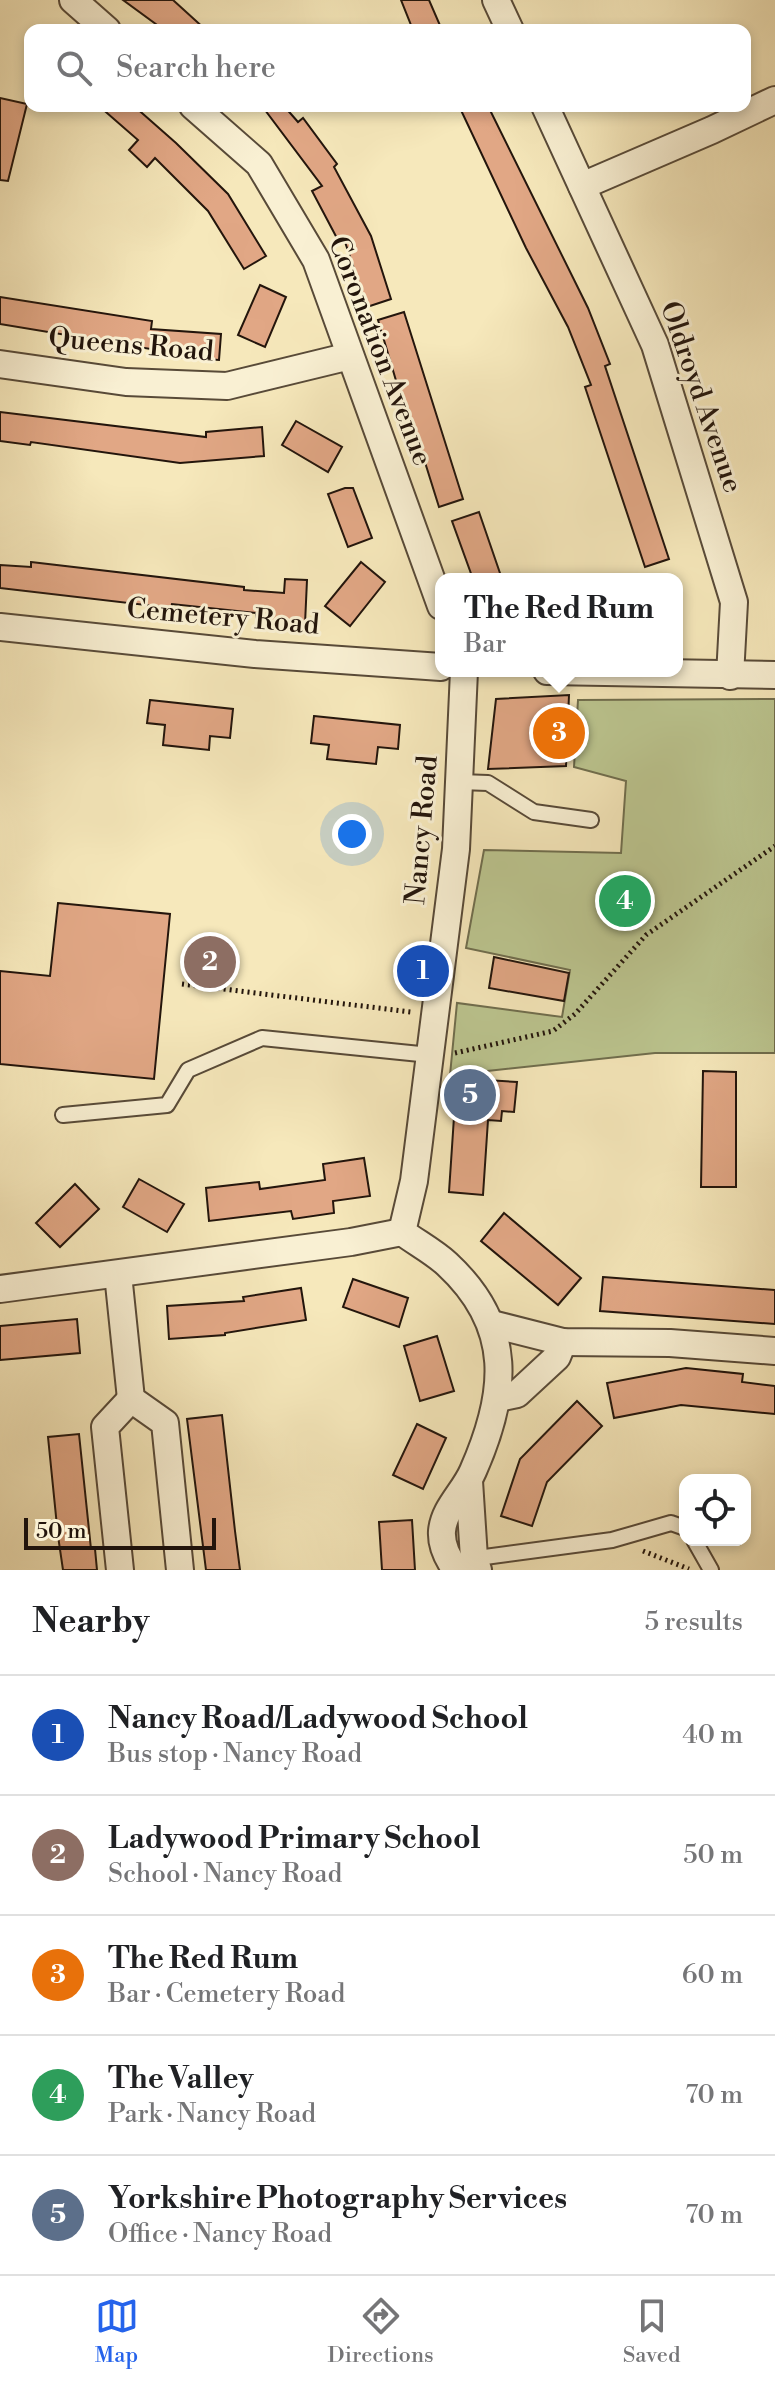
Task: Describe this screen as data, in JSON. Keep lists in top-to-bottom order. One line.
{"streets":{"street":["Queens Road","Coronation Avenue","Oldroyd Avenue","Cemetery Road","Nancy Road"]},"crossings":[["Queens Road","Coronation Avenue"]],"scale_bar":"50 m","page":{"search":"Search here","popup":["The Red Rum","Bar"],"pins":["3","4","2","1","5"],"scale":"50 m","heading":["Nearby","5 results"],"list":[{"mark":"1","name":"Nancy Road/Ladywood School","note":"Bus stop · Nancy Road","value":"40 m"},{"mark":"2","name":"Ladywood Primary School","note":"School · Nancy Road","value":"50 m"},{"mark":"3","name":"The Red Rum","note":"Bar · Cemetery Road","value":"60 m"},{"mark":"4","name":"The Valley","note":"Park · Nancy Road","value":"70 m"},{"mark":"5","name":"Yorkshire Photography Services","note":"Office · Nancy Road","value":"70 m"}],"nav":["Map","Directions","Saved"]}}
